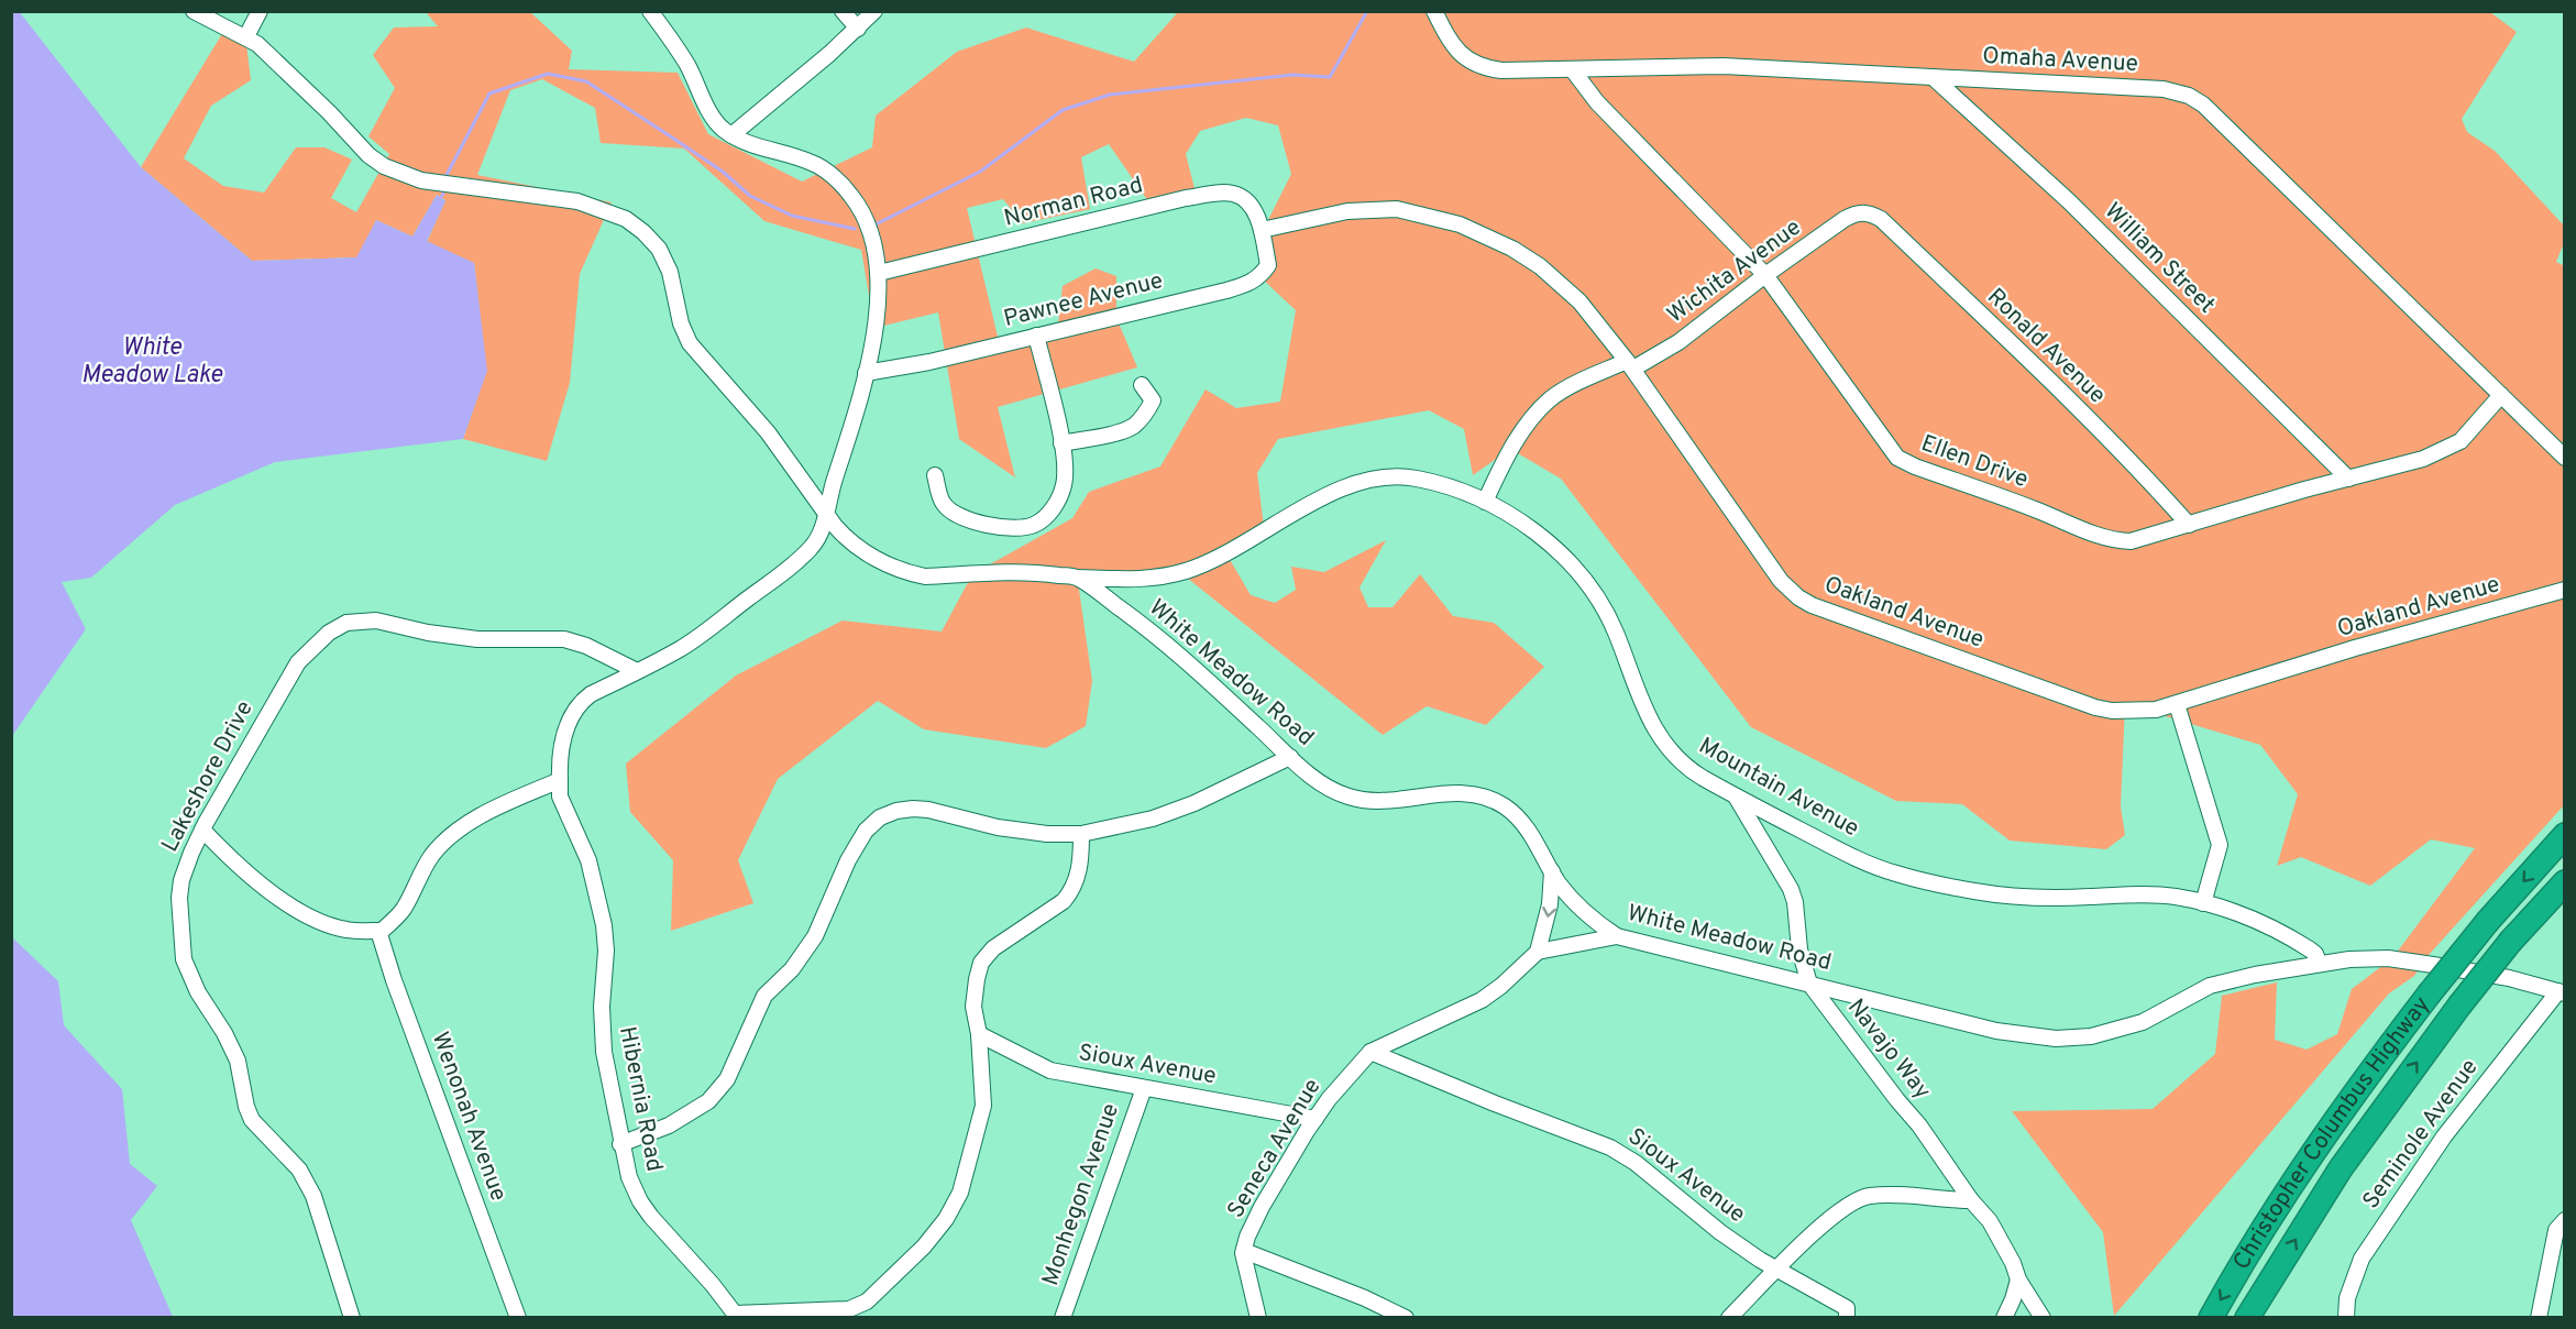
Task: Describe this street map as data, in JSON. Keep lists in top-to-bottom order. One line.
{"streets":{"highway":["Christopher Columbus Highway"],"street":["Omaha Avenue","Norman Road","William Street","Wichita Avenue","Pawnee Avenue","Ronald Avenue","Ellen Drive","Oakland Avenue","White Meadow Road","Lakeshore Drive","Mountain Avenue","Navajo Way","Sioux Avenue","Hibernia Road","Wenonah Avenue","Seminole Avenue","Seneca Avenue","Monhegon Avenue"]},"crossings":[["Omaha Avenue","William Street"],["Omaha Avenue","Ellen Drive"],["Norman Road","Pawnee Avenue"],["Norman Road","Oakland Avenue"],["William Street","Ellen Drive"],["Wichita Avenue","Ronald Avenue"],["Wichita Avenue","Ellen Drive"],["Wichita Avenue","Oakland Avenue"],["Wichita Avenue","Mountain Avenue"],["Pawnee Avenue","Oakland Avenue"],["Ronald Avenue","Ellen Drive"],["White Meadow Road","Mountain Avenue"],["White Meadow Road","Navajo Way"],["White Meadow Road","Seminole Avenue"],["Lakeshore Drive","Hibernia Road"],["Mountain Avenue","Navajo Way"],["Sioux Avenue","Seneca Avenue"],["Sioux Avenue","Monhegon Avenue"]],"water":["White Meadow Lake"]}
